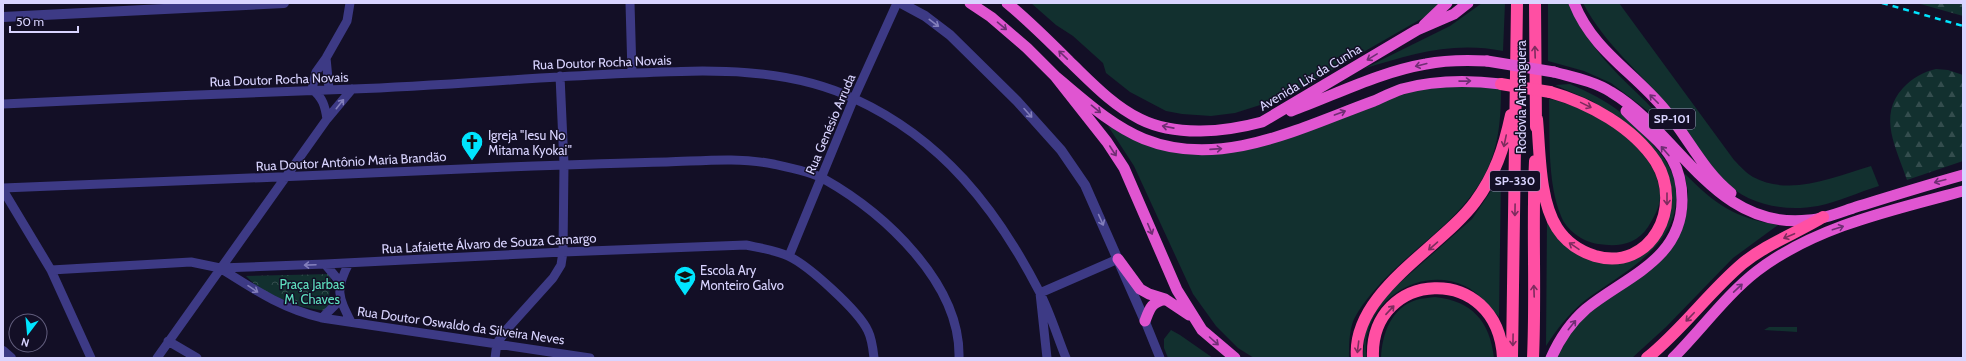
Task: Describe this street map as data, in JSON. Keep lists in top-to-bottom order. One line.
{"streets":{"highway":["Avenida Lix da Cunha","Rodovia Anhanguera","SP-101","SP-330"],"street":["Rua Doutor Rocha Novais","Rua Genésio Arruda","Rua Doutor Antônio Maria Brandão","Rua Lafaiette Álvaro de Souza Camargo","Rua Doutor Oswaldo da Silveira Neves"]},"crossings":[["Rua Doutor Rocha Novais","Rua Genésio Arruda"],["Rua Genésio Arruda","Rua Doutor Antônio Maria Brandão"],["Rua Genésio Arruda","Rua Lafaiette Álvaro de Souza Camargo"],["Rua Lafaiette Álvaro de Souza Camargo","Rua Doutor Oswaldo da Silveira Neves"]],"parks":["Praça Jarbas M. Chaves"],"places":{"church":["Igreja \"Iesu No Mitama Kyokai\""],"school or university":["Escola Ary Monteiro Galvo"]},"scale_bar":"50 m","north":"bottom"}
